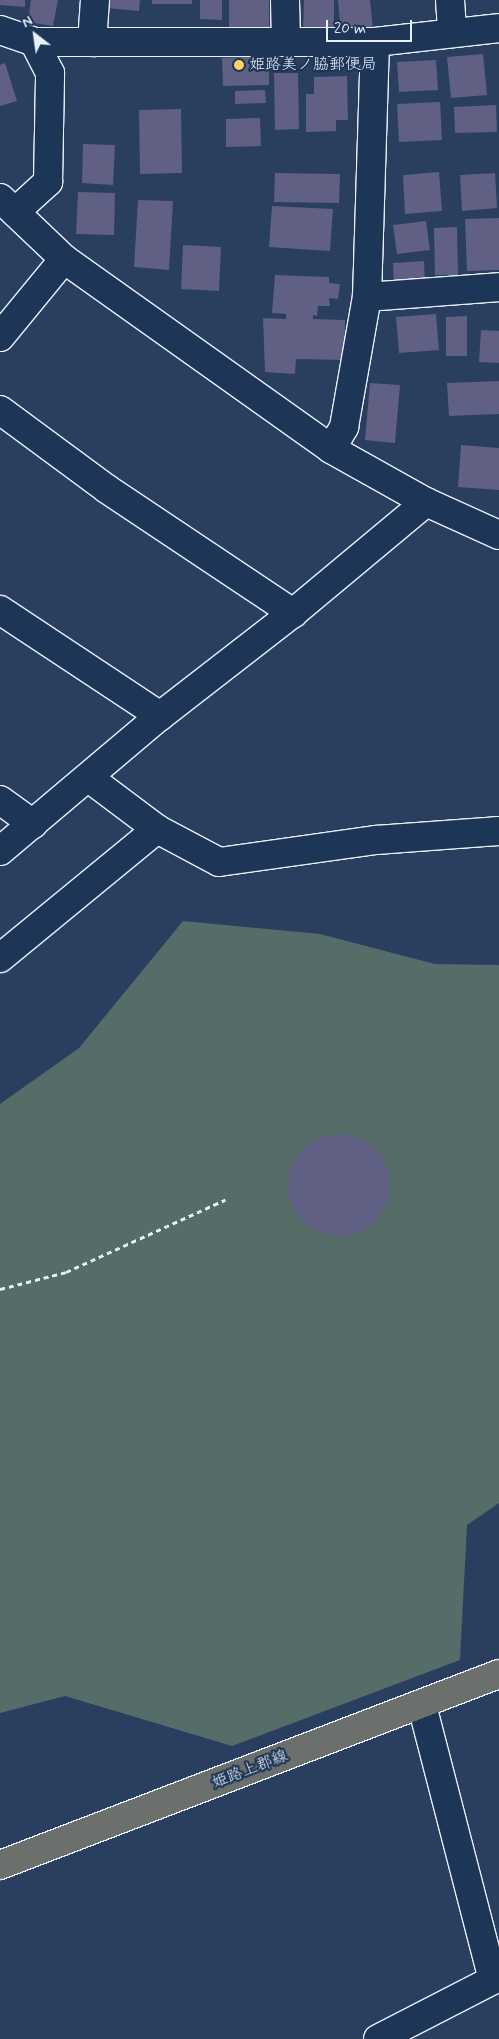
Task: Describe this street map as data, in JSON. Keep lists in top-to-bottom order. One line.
{"streets":{"main road":["姫路上郡線"]},"places":["姫路美ノ脇郵便局"],"scale_bar":"20 m","north":"top left"}
